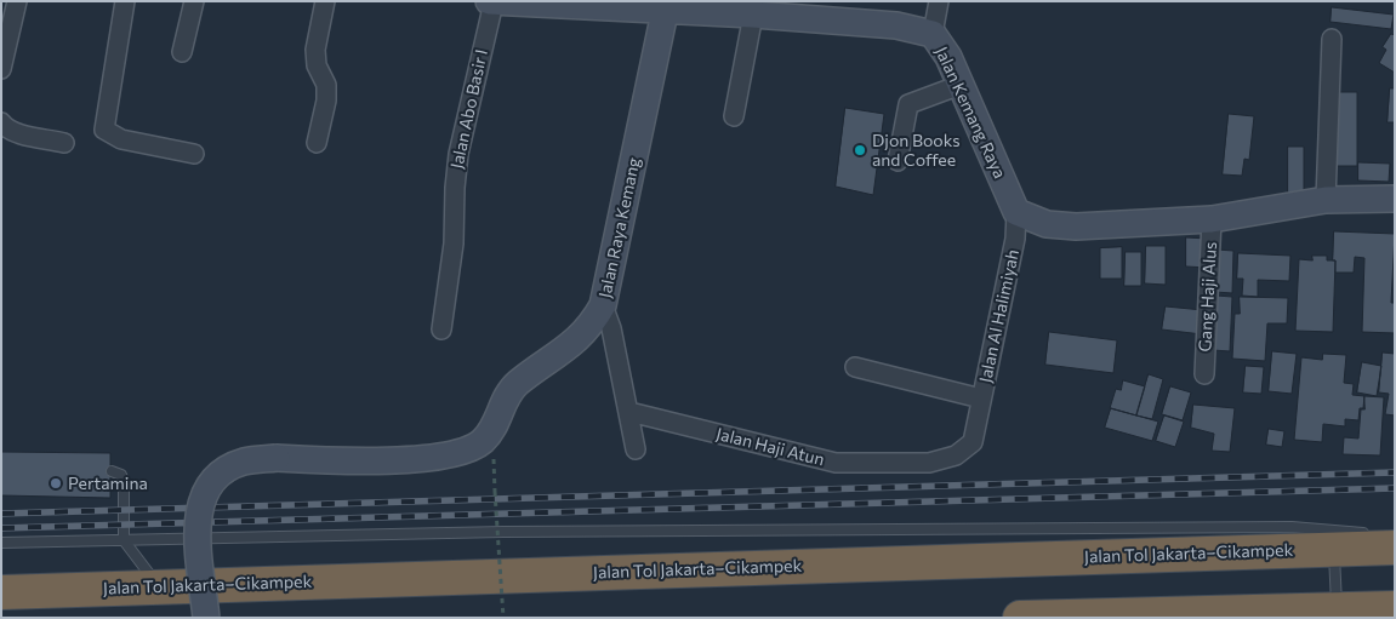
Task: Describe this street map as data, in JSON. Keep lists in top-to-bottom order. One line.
{"streets":{"highway":["Jalan Tol Jakarta–Cikampek"],"street":["Jalan Abo Basir I","Jalan Kemang Raya","Jalan Raya Kemang","Gang Haji Alus","Jalan Al Halimiyah","Jalan Haji Atun"]},"crossings":[["Jalan Abo Basir I","Jalan Kemang Raya"],["Jalan Kemang Raya","Jalan Raya Kemang"],["Jalan Kemang Raya","Jalan Al Halimiyah"],["Jalan Al Halimiyah","Jalan Haji Atun"]],"places":["Djon Books and Coffee","Pertamina"]}
